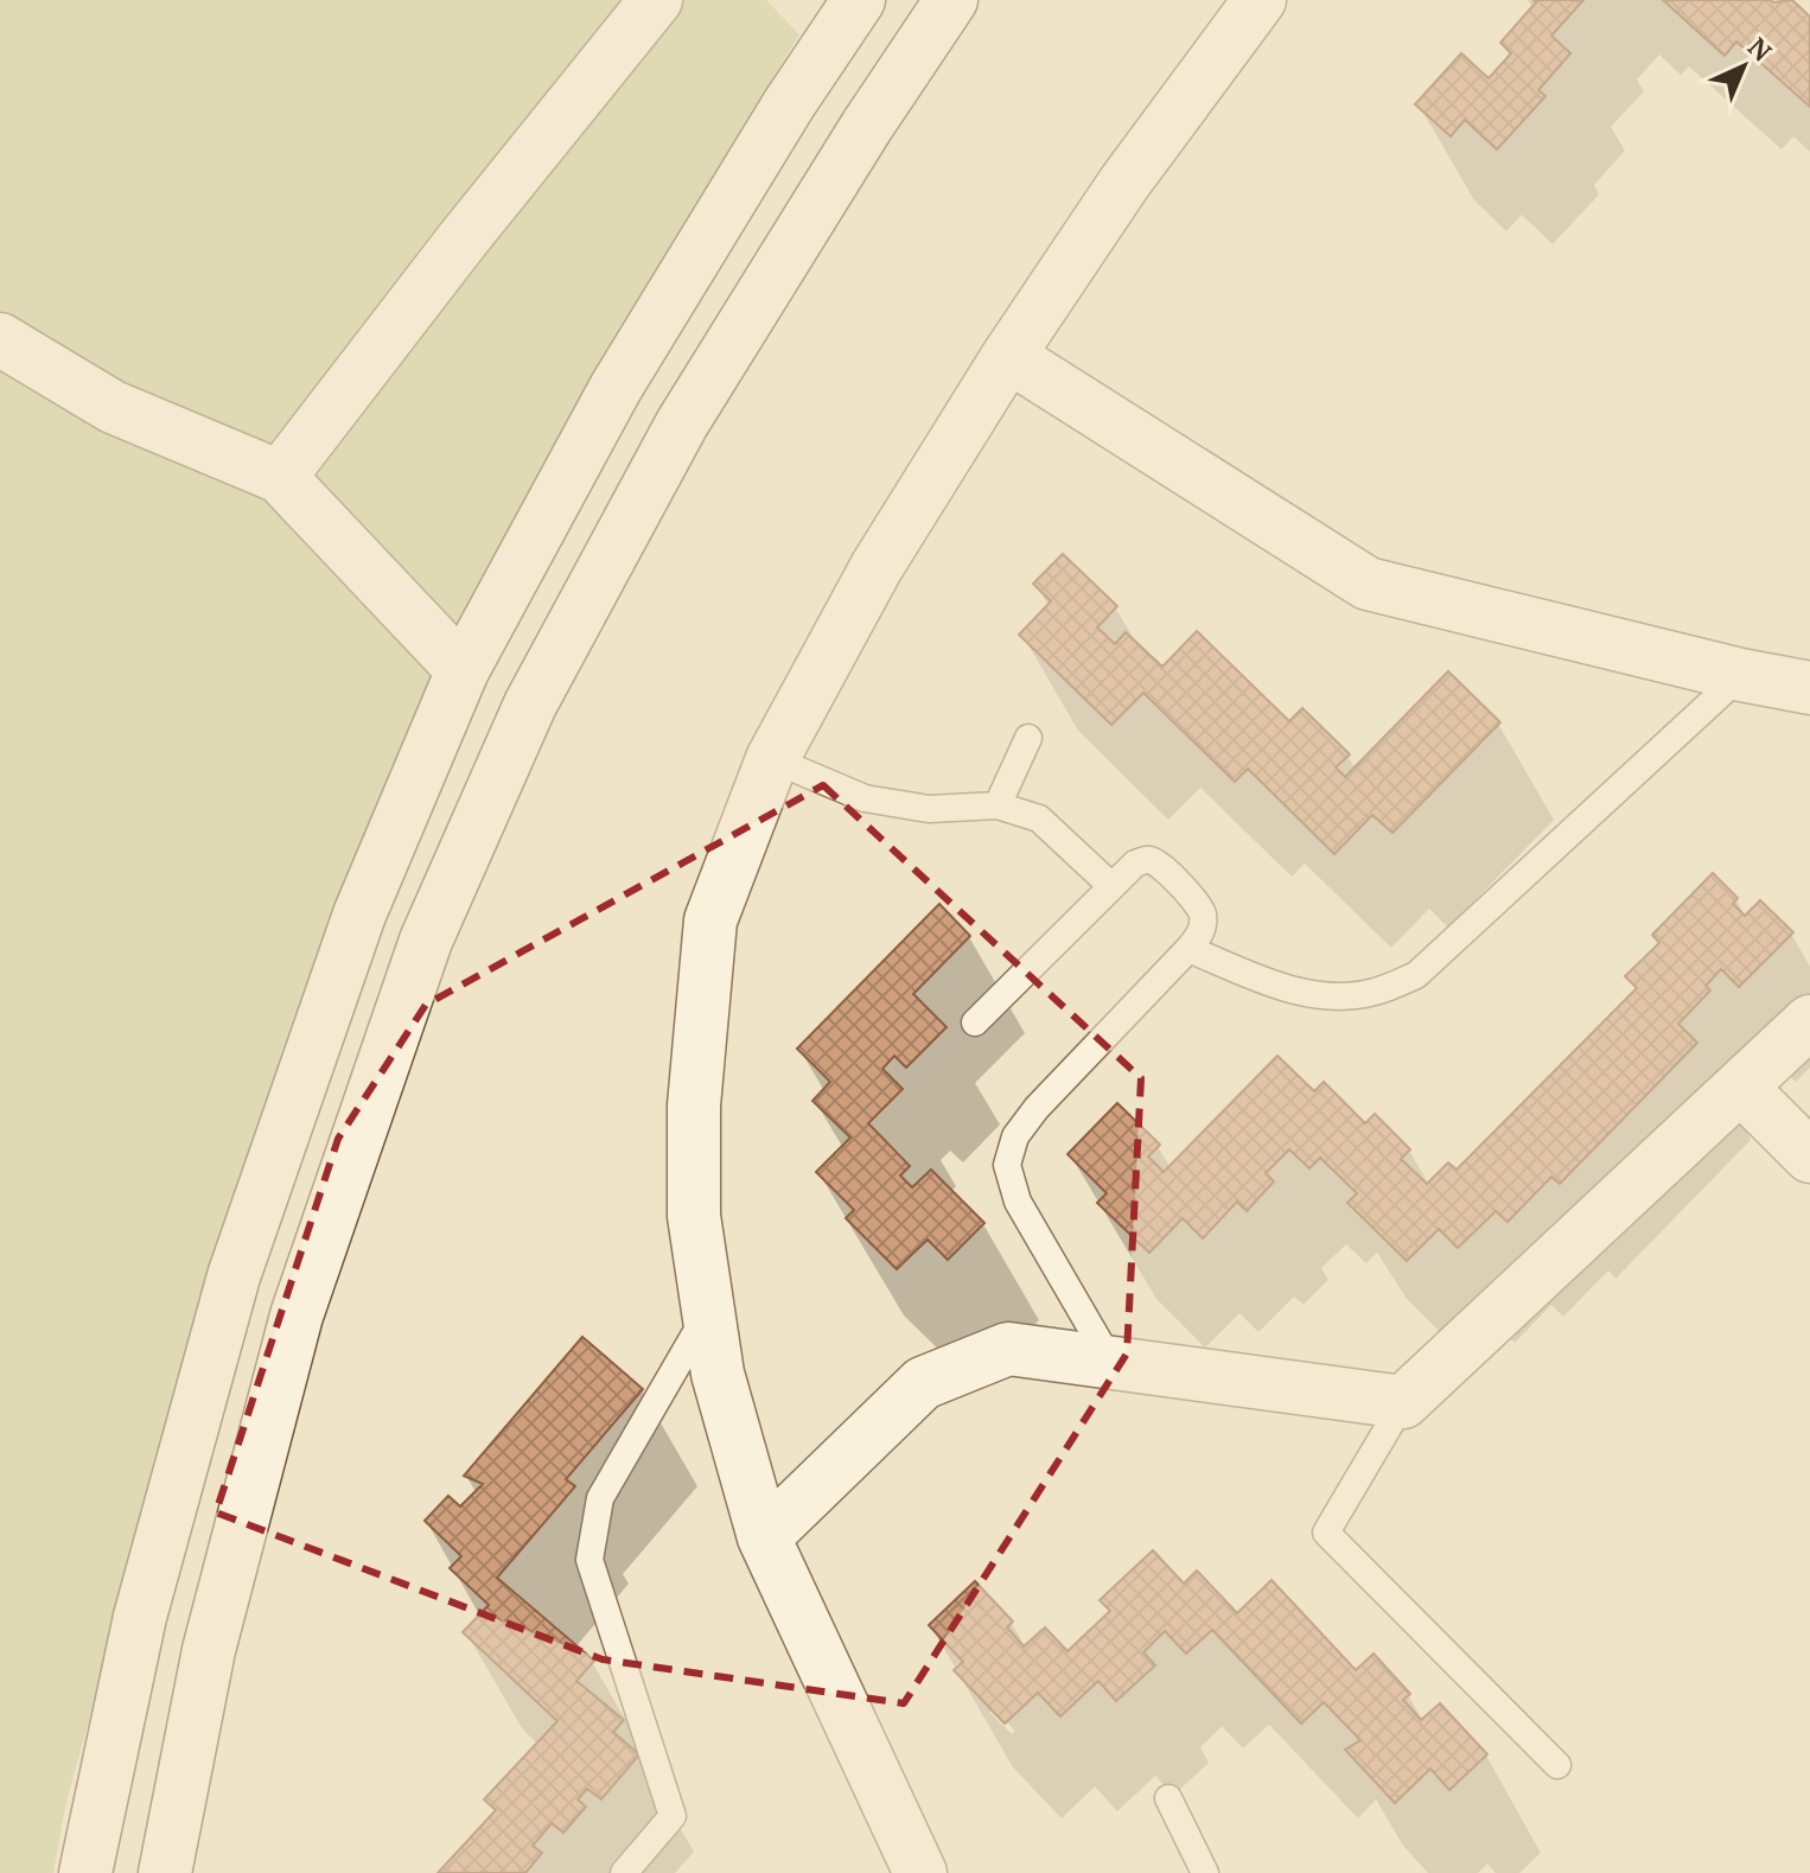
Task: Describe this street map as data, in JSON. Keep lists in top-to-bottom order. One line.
{"north":"top right"}
